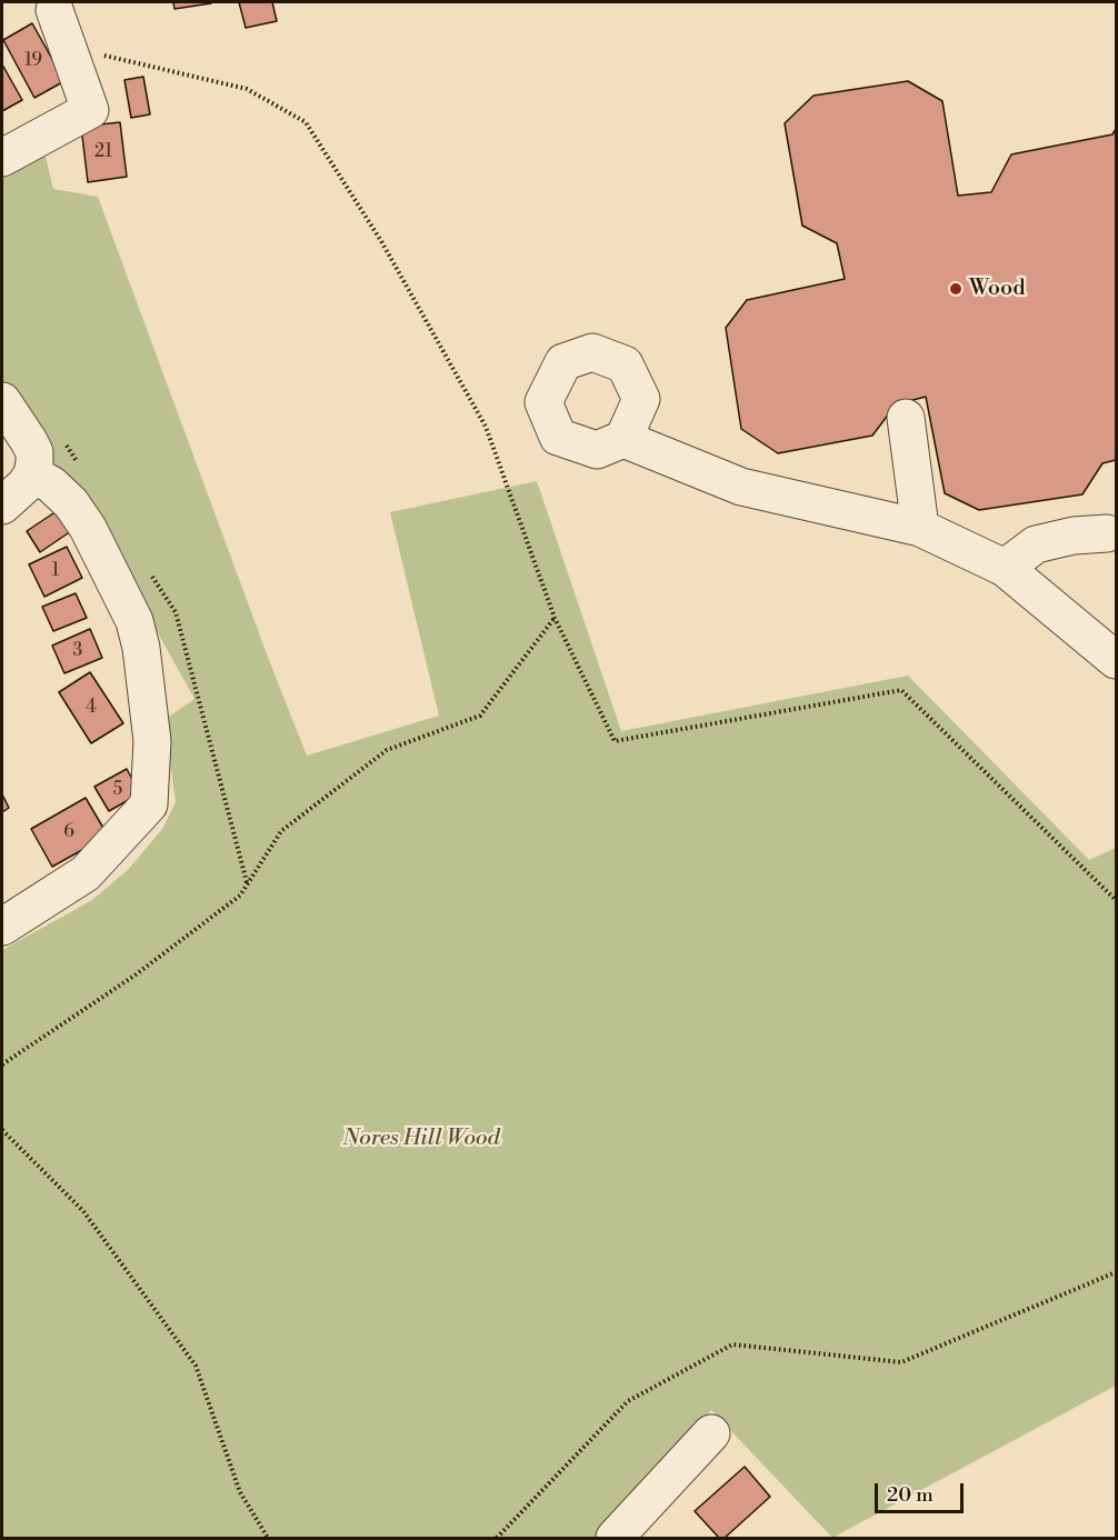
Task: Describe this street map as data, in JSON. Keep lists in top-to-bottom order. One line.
{"parks":["Nores Hill Wood"],"places":["Wood"],"house_numbers":["19","21","1","3","4","5","6"],"scale_bar":"20 m"}
